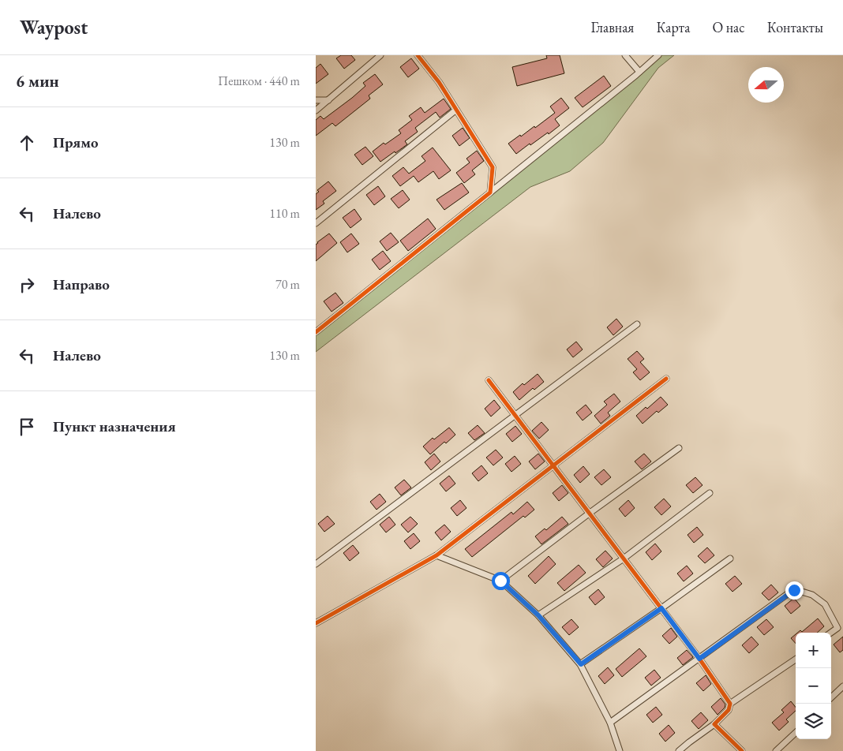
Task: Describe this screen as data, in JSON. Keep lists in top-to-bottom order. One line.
{"north":"left","page":{"header":"Waypost","nav":["Главная","Карта","О нас","Контакты"],"heading":["6 мин","Пешком · 440 m"],"list":[["Прямо","130 m"],["Налево","110 m"],["Направо","70 m"],["Налево","130 m"],"Пункт назначения"],"map_buttons":["+","−"]}}
